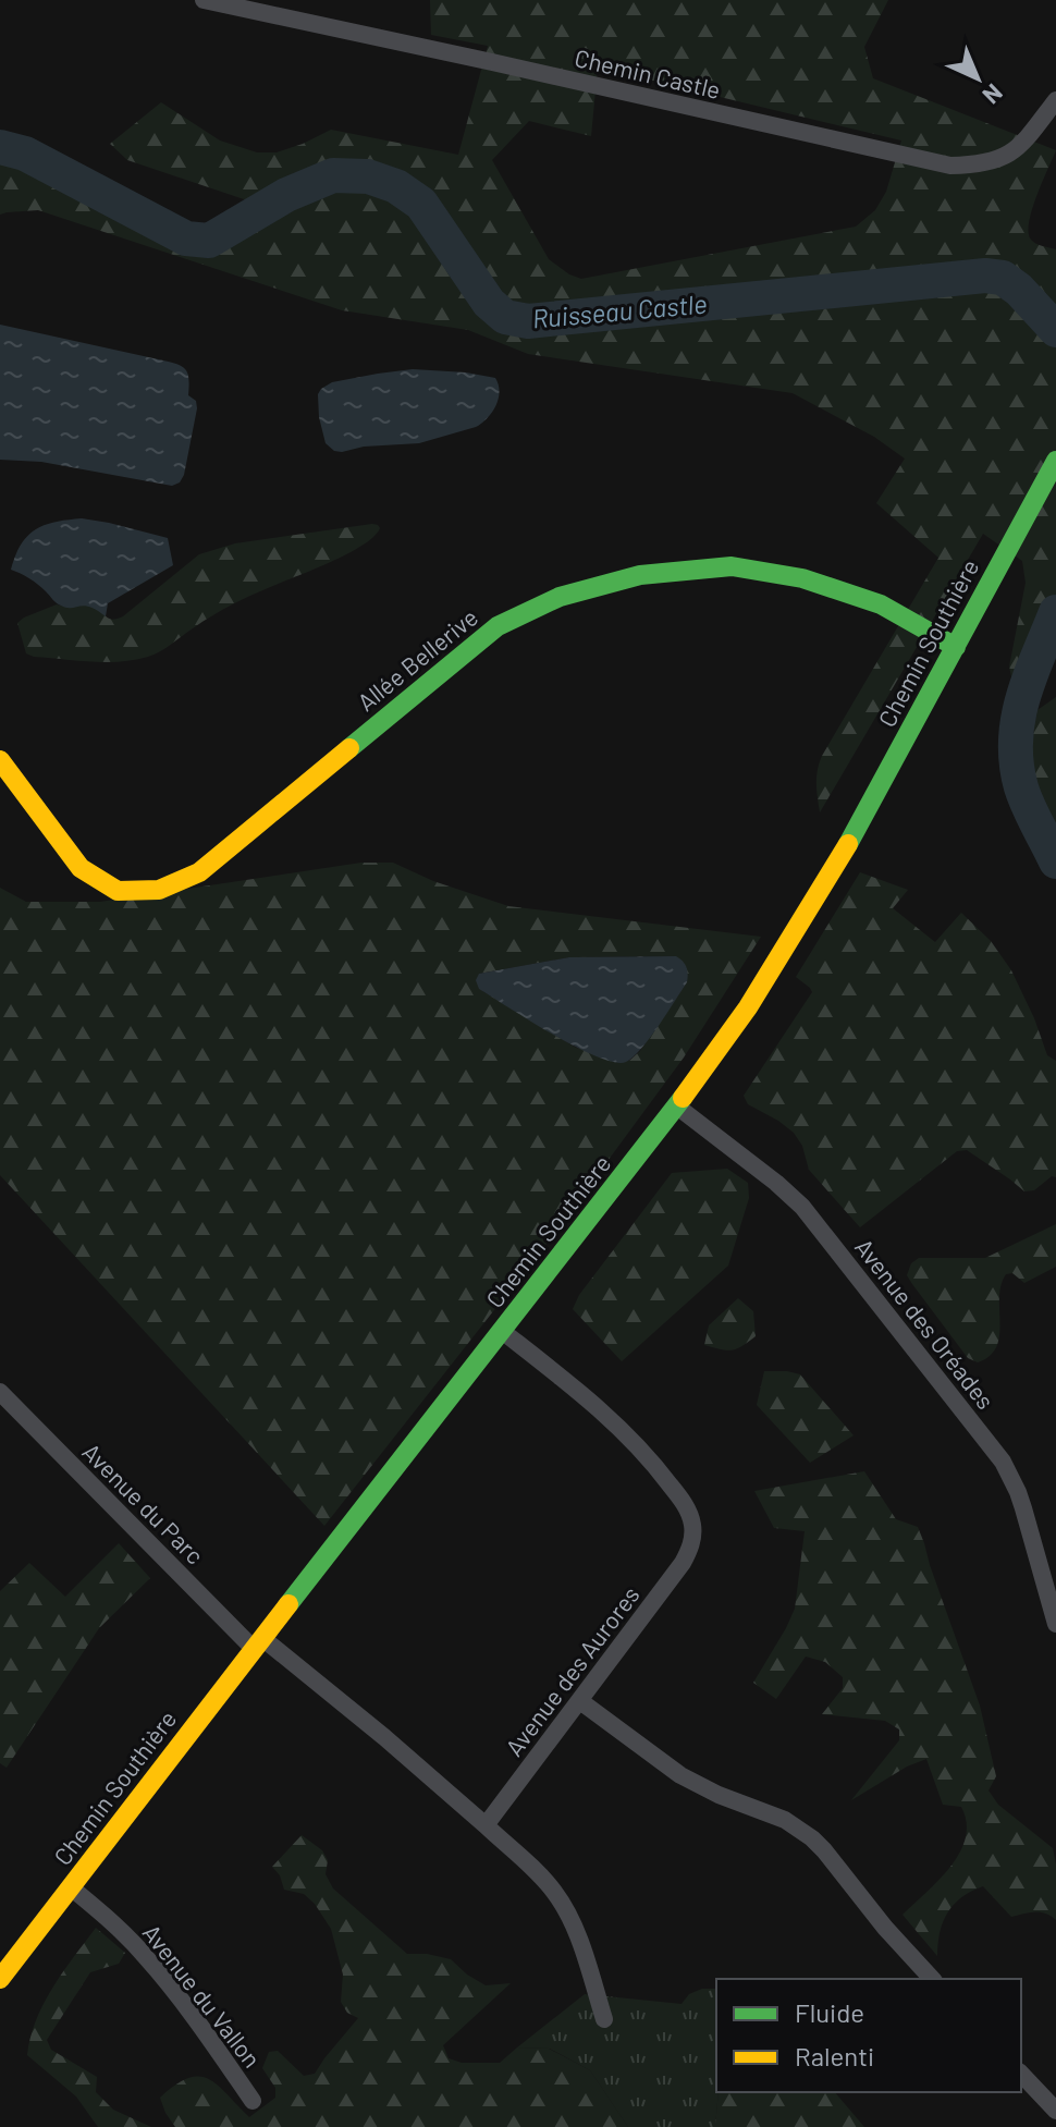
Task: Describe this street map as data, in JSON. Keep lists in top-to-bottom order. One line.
{"streets":{"street":["Chemin Castle","Chemin Southière","Allée Bellerive","Avenue des Oréades","Avenue du Parc","Avenue des Aurores","Avenue du Vallon"]},"crossings":[["Chemin Southière","Allée Bellerive"],["Chemin Southière","Avenue des Oréades"],["Chemin Southière","Avenue du Parc"],["Chemin Southière","Avenue des Aurores"],["Chemin Southière","Avenue du Vallon"]],"water":["Ruisseau Castle"],"legend":["Fluide","Ralenti"],"north":"bottom right"}
